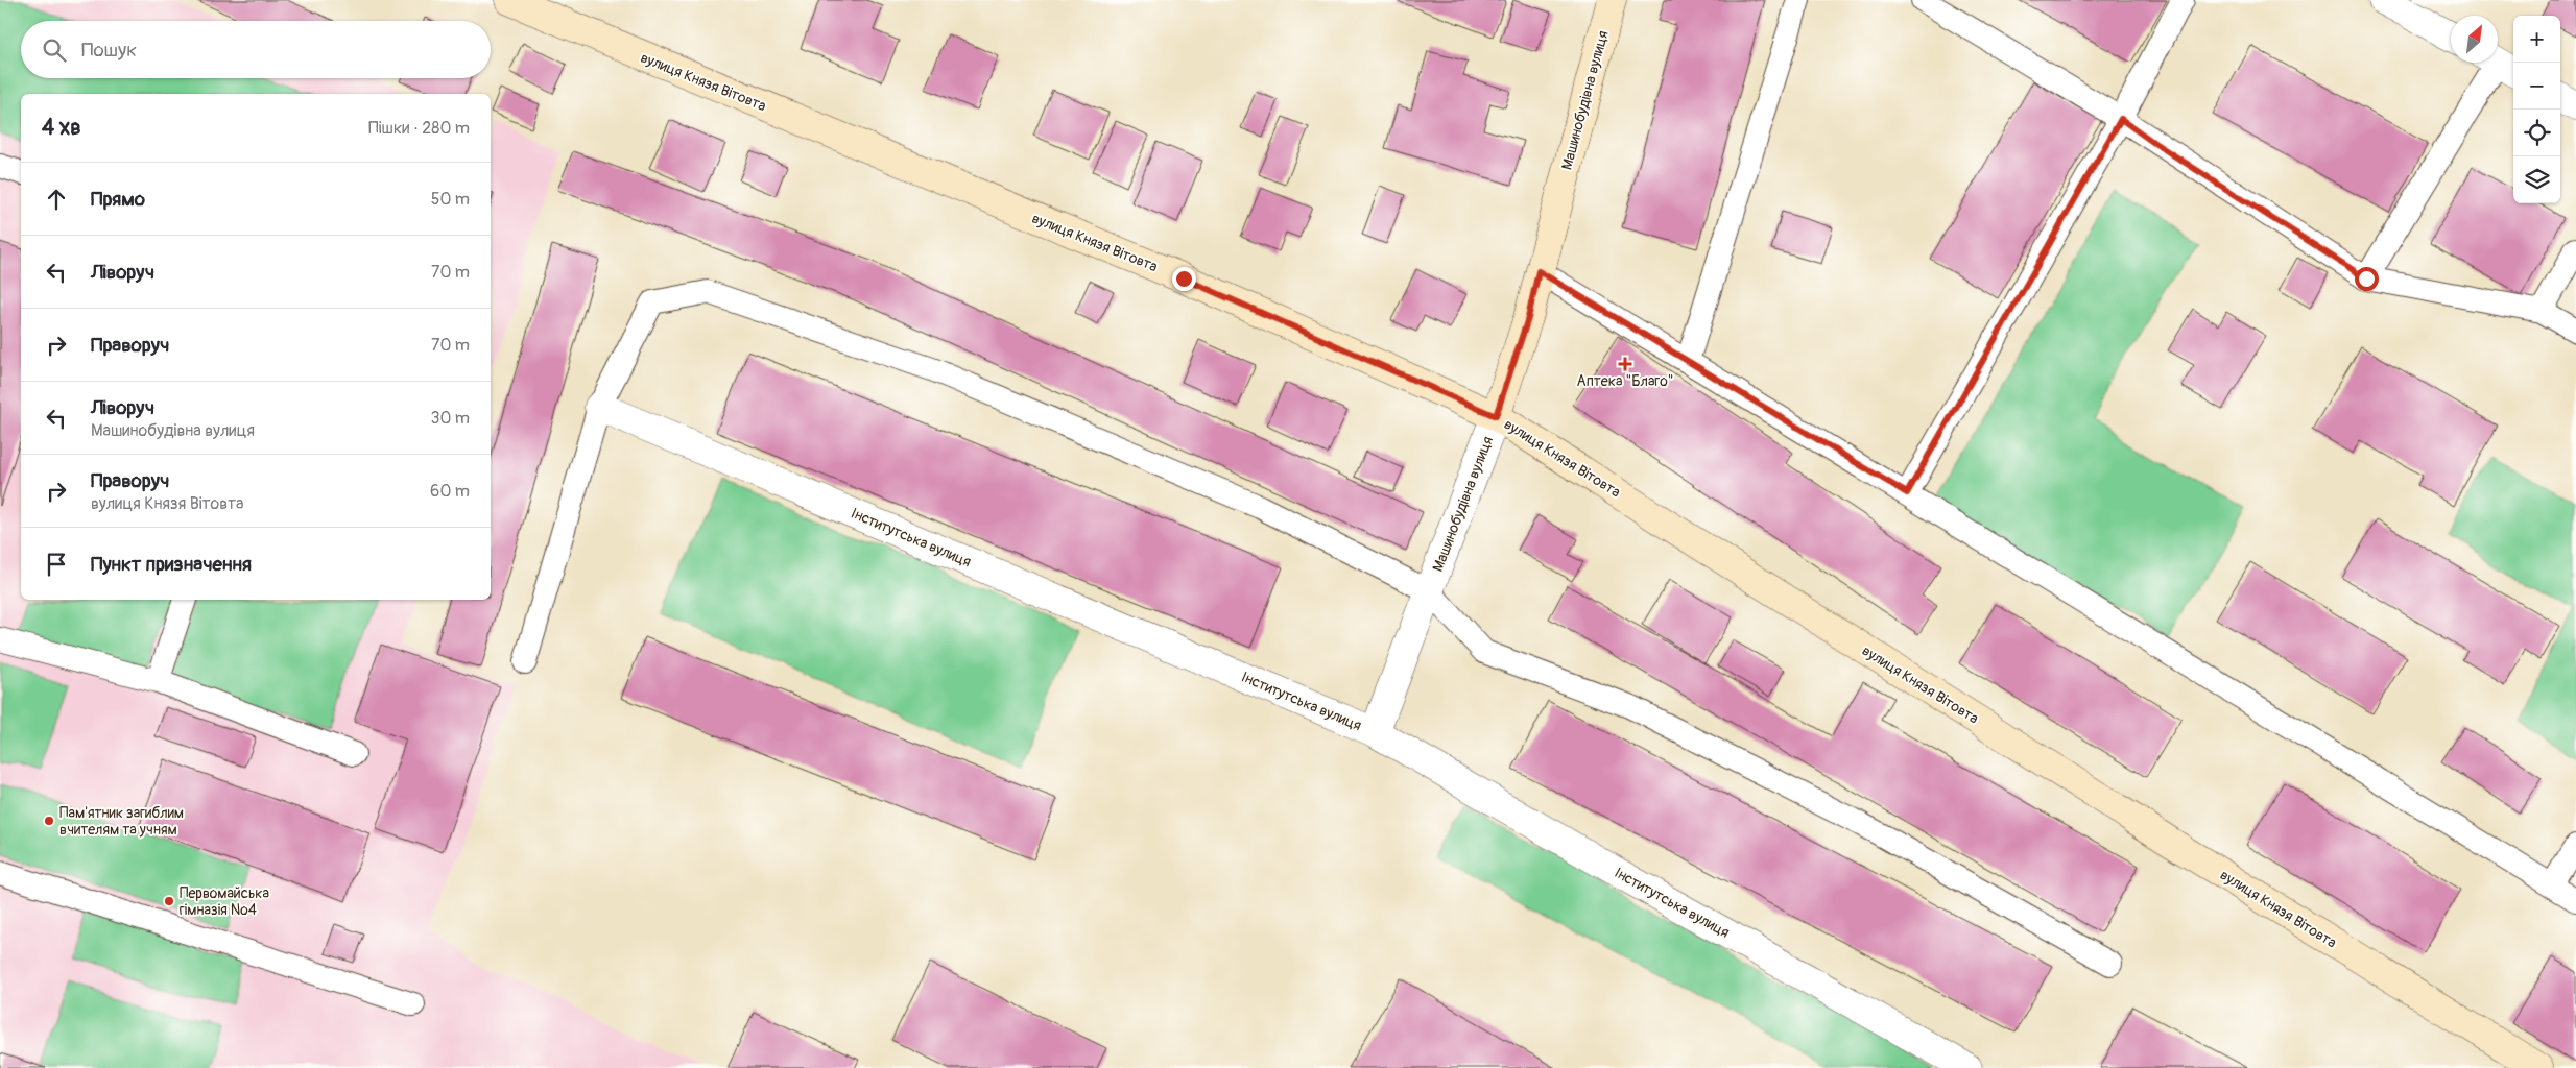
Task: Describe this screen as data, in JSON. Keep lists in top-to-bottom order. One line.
{"streets":{"street":["вулиця Князя Вітовта","Машинобудівна вулиця","Інститутська вулиця"]},"crossings":[["вулиця Князя Вітовта","Машинобудівна вулиця"],["Машинобудівна вулиця","Інститутська вулиця"]],"places":{"health":["Аптека \"Благо\""],"other":["Пам'ятник загиблим вчителям та учням","Первомайська гімназія №4"]},"north":"top right","page":{"map_buttons":["+","−"],"search":"Пошук","heading":["4 хв","Пішки · 280 m"],"list":[["Прямо","50 m"],["Ліворуч","70 m"],["Праворуч","70 m"],["Ліворуч","Машинобудівна вулиця","30 m"],["Праворуч","вулиця Князя Вітовта","60 m"],"Пункт призначення"]}}
